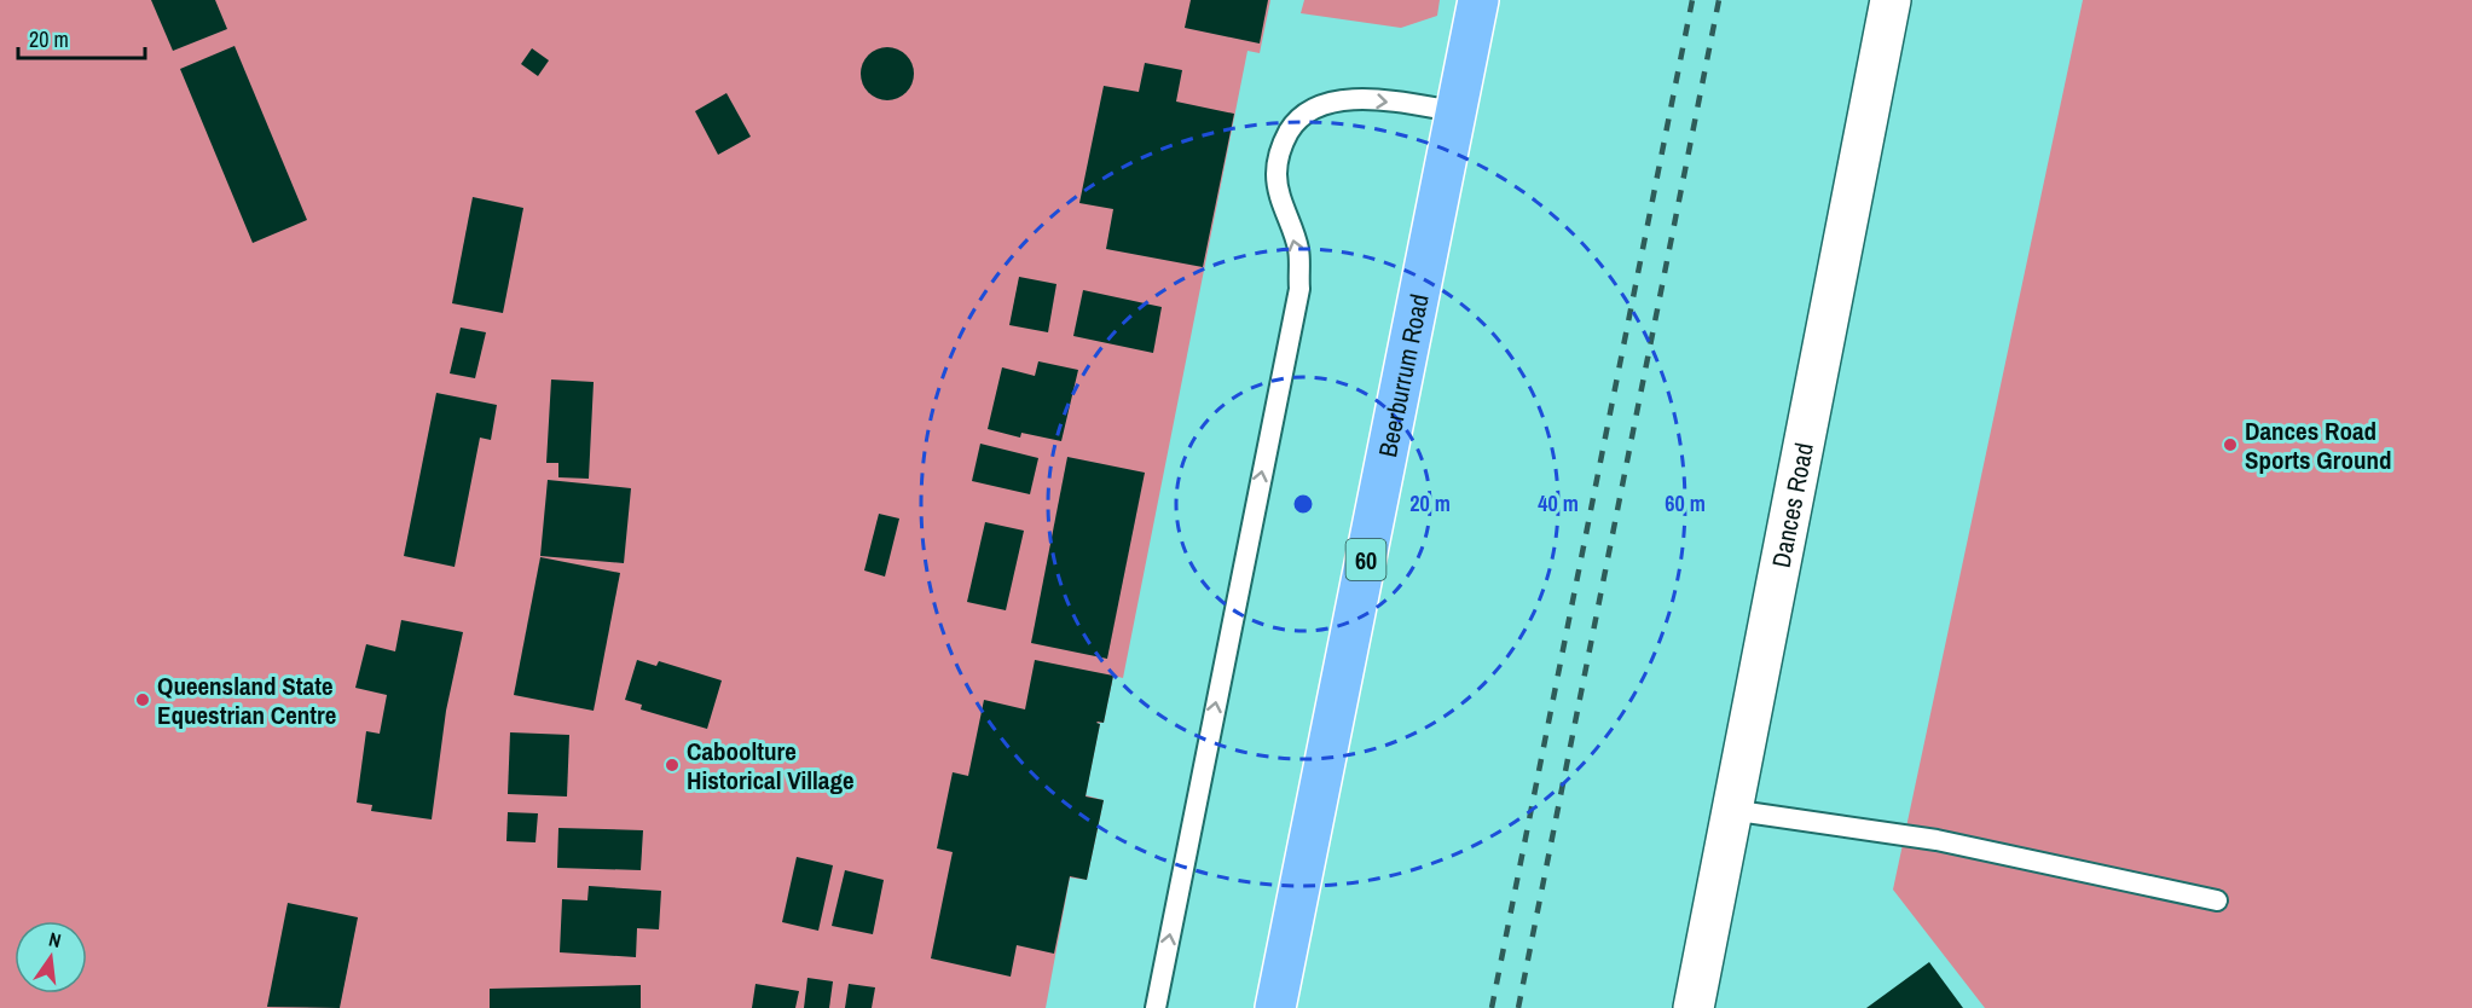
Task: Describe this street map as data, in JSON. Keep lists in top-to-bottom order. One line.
{"streets":{"main road":["Beerburrum Road","60"],"street":["Dances Road"]},"places":["Dances Road Sports Ground","Queensland State Equestrian Centre","Caboolture Historical Village"],"scale_bar":"20 m","north":"top","rings":["20 m","40 m","60 m"]}
